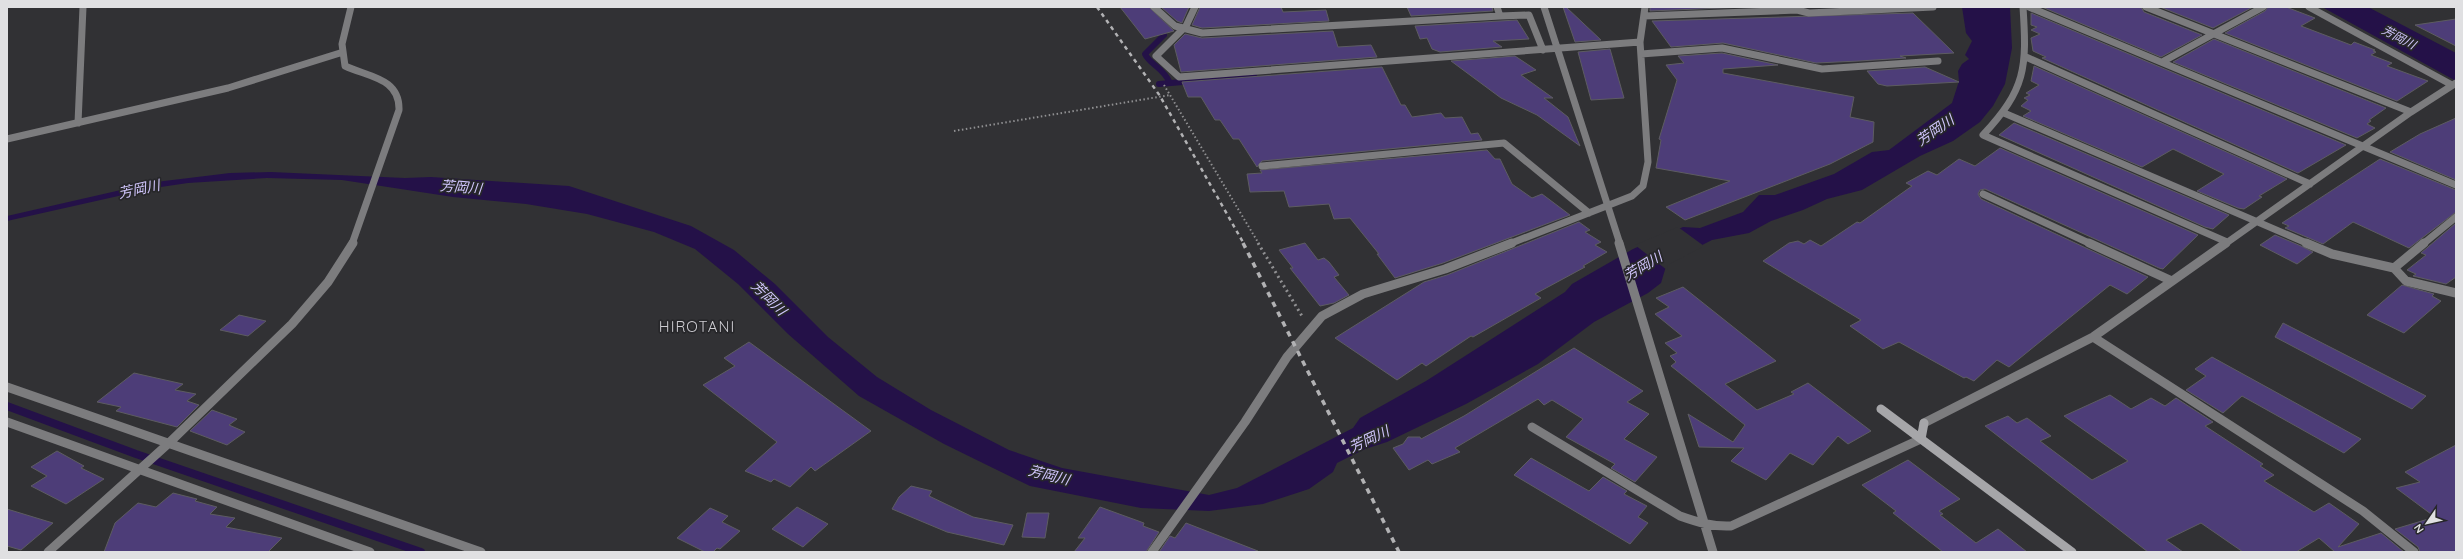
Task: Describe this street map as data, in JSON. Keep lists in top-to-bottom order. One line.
{"districts":["HIROTANI"],"water":["芳岡川"],"north":"bottom left"}
